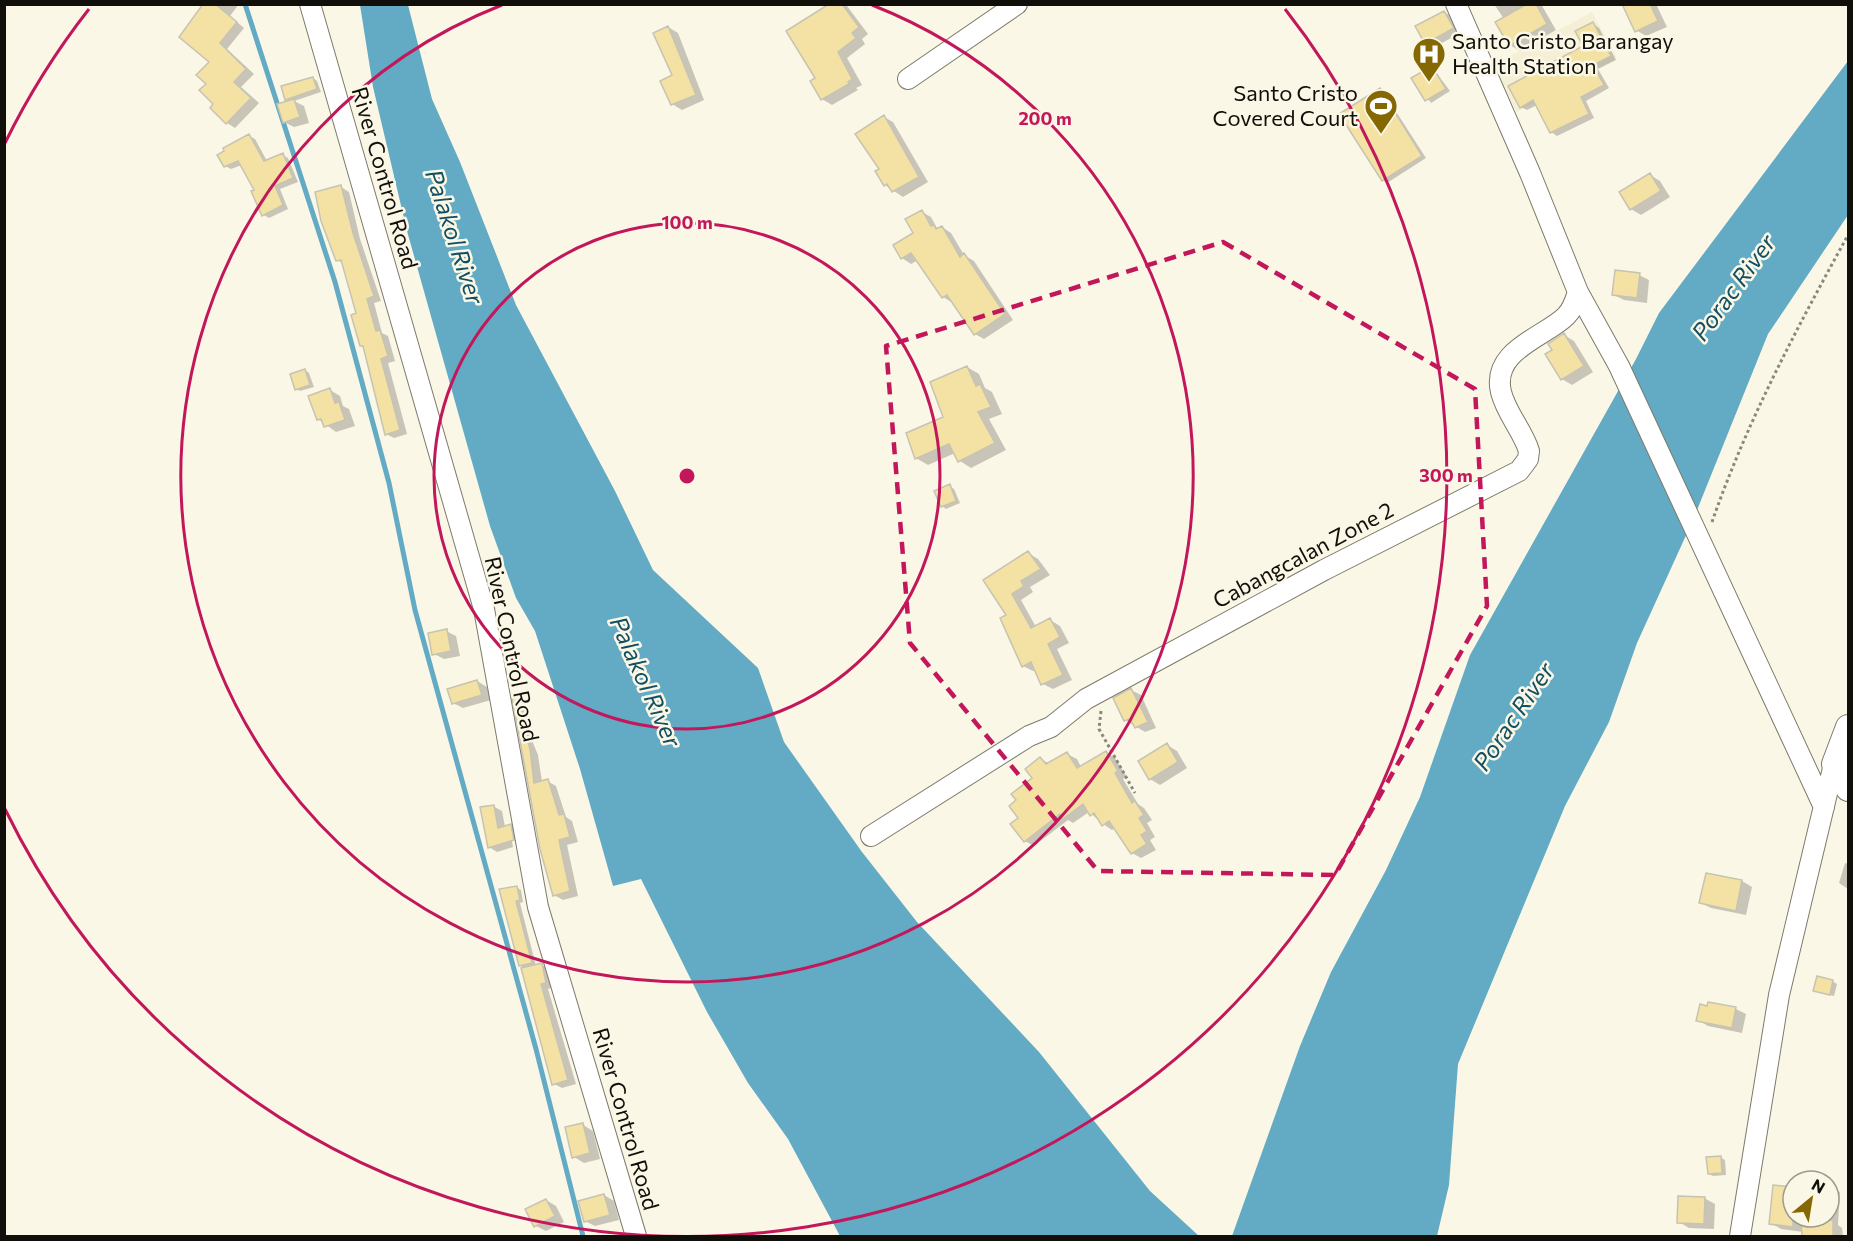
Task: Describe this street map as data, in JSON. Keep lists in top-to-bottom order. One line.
{"streets":{"street":["River Control Road","Cabangcalan Zone 2"]},"water":["Palakol River","Porac River"],"places":{"hospital":["Santo Cristo Barangay Health Station"],"sports":["Santo Cristo Covered Court"]},"north":"top right","rings":["200 m","100 m","300 m"]}
